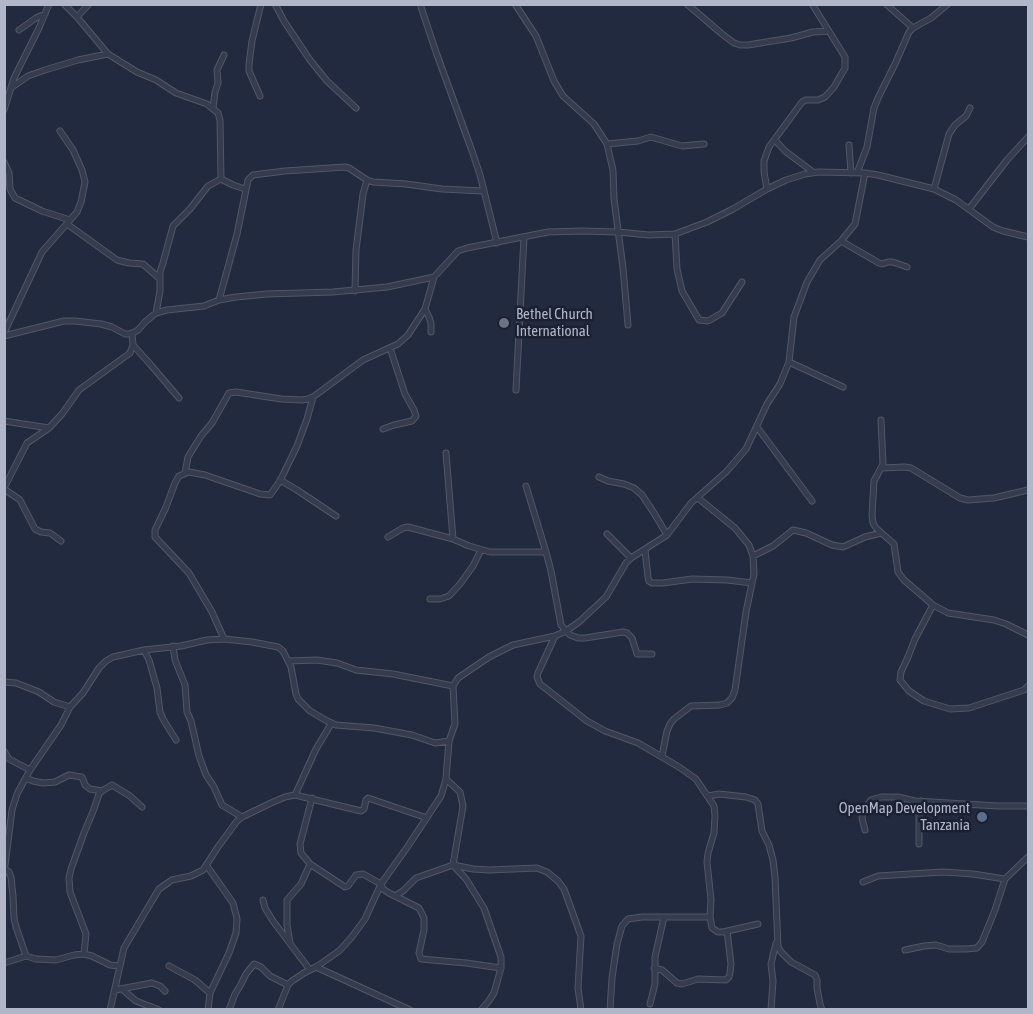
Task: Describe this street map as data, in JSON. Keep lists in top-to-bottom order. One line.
{"places":["Bethel Church International","OpenMap Development Tanzania"]}
